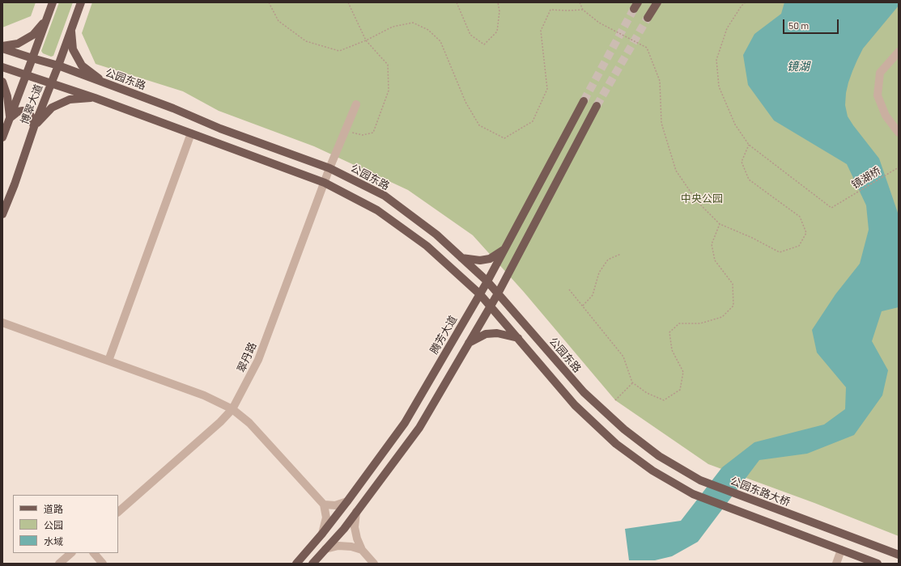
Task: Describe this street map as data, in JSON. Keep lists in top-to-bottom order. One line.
{"streets":{"main road":["公园东路","博翠大道","腾芳大道","公园东路大桥"],"street":["翠丹路"],"path":["镜湖桥"]},"crossings":[["公园东路","博翠大道"],["公园东路","腾芳大道"],["公园东路","翠丹路"],["公园东路","公园东路大桥"]],"water":["镜湖"],"parks":["中央公园"],"legend":["道路","公园","水域"],"scale_bar":"50 m"}
